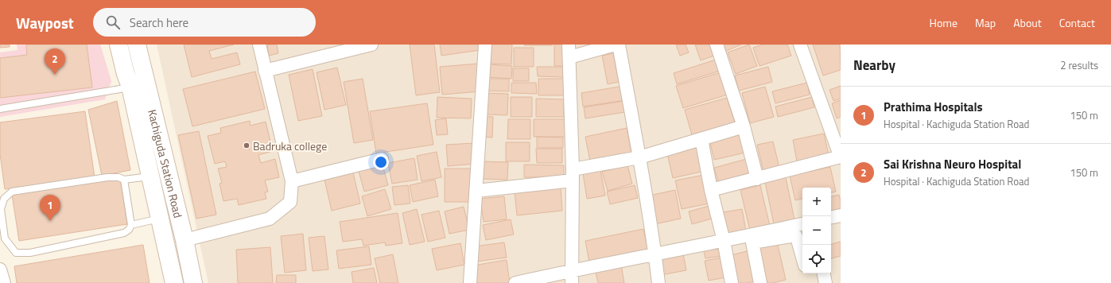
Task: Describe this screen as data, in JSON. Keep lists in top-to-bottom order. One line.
{"streets":{"main road":["Kachiguda Station Road"]},"places":["Badruka college"],"page":{"header":"Waypost","search":"Search here","nav":["Home","Map","About","Contact"],"heading":["Nearby","2 results"],"pins":["2","1"],"list":[{"mark":"1","name":"Prathima Hospitals","note":"Hospital · Kachiguda Station Road","value":"150 m"},{"mark":"2","name":"Sai Krishna Neuro Hospital","note":"Hospital · Kachiguda Station Road","value":"150 m"}],"map_buttons":["+","−"]}}
